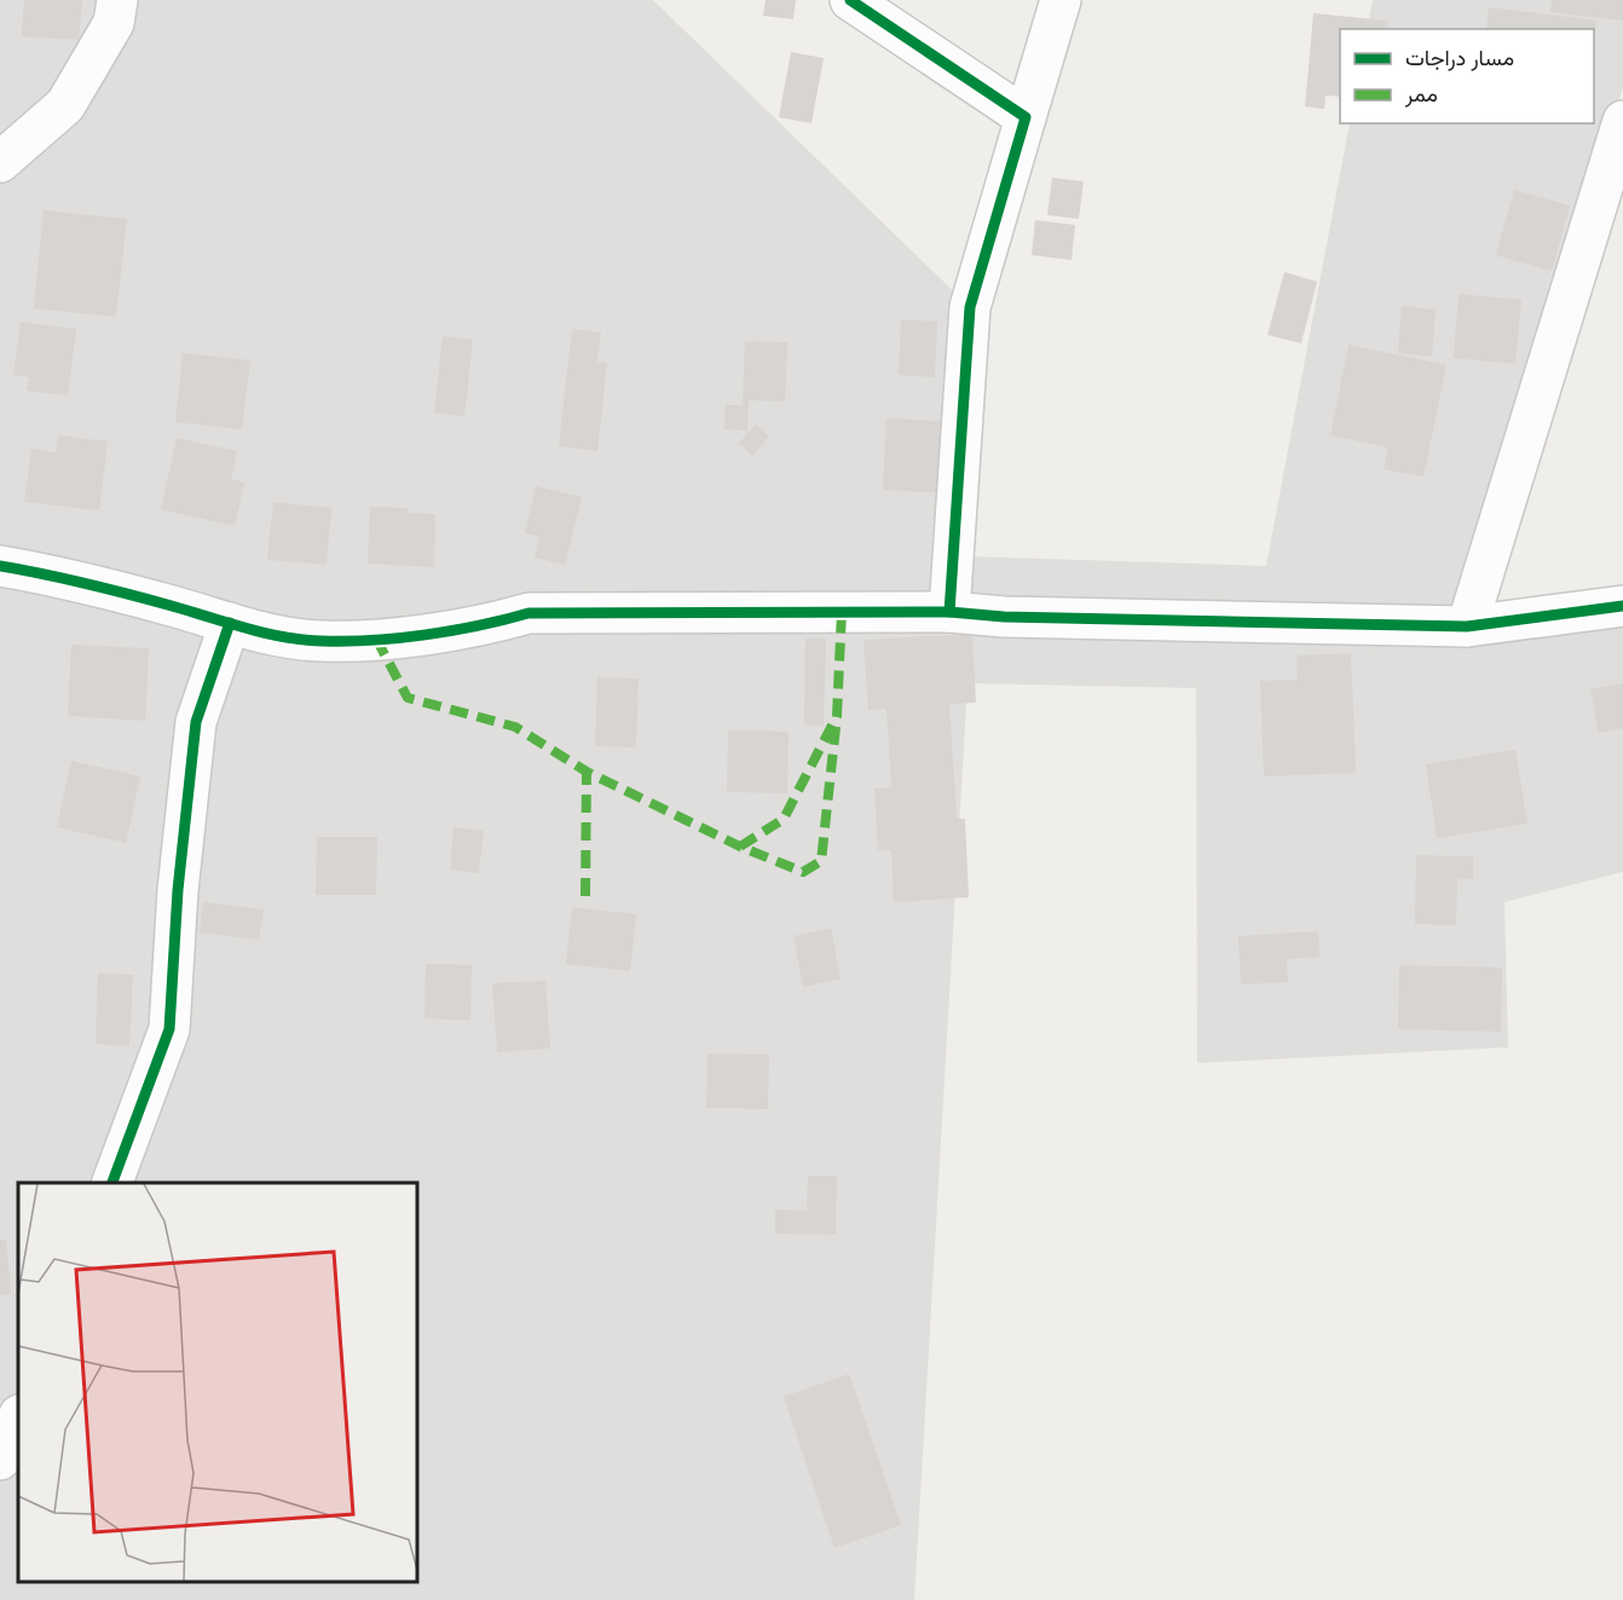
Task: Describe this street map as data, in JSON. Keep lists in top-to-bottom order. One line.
{"legend":["مسار دراجات","ممر"]}
